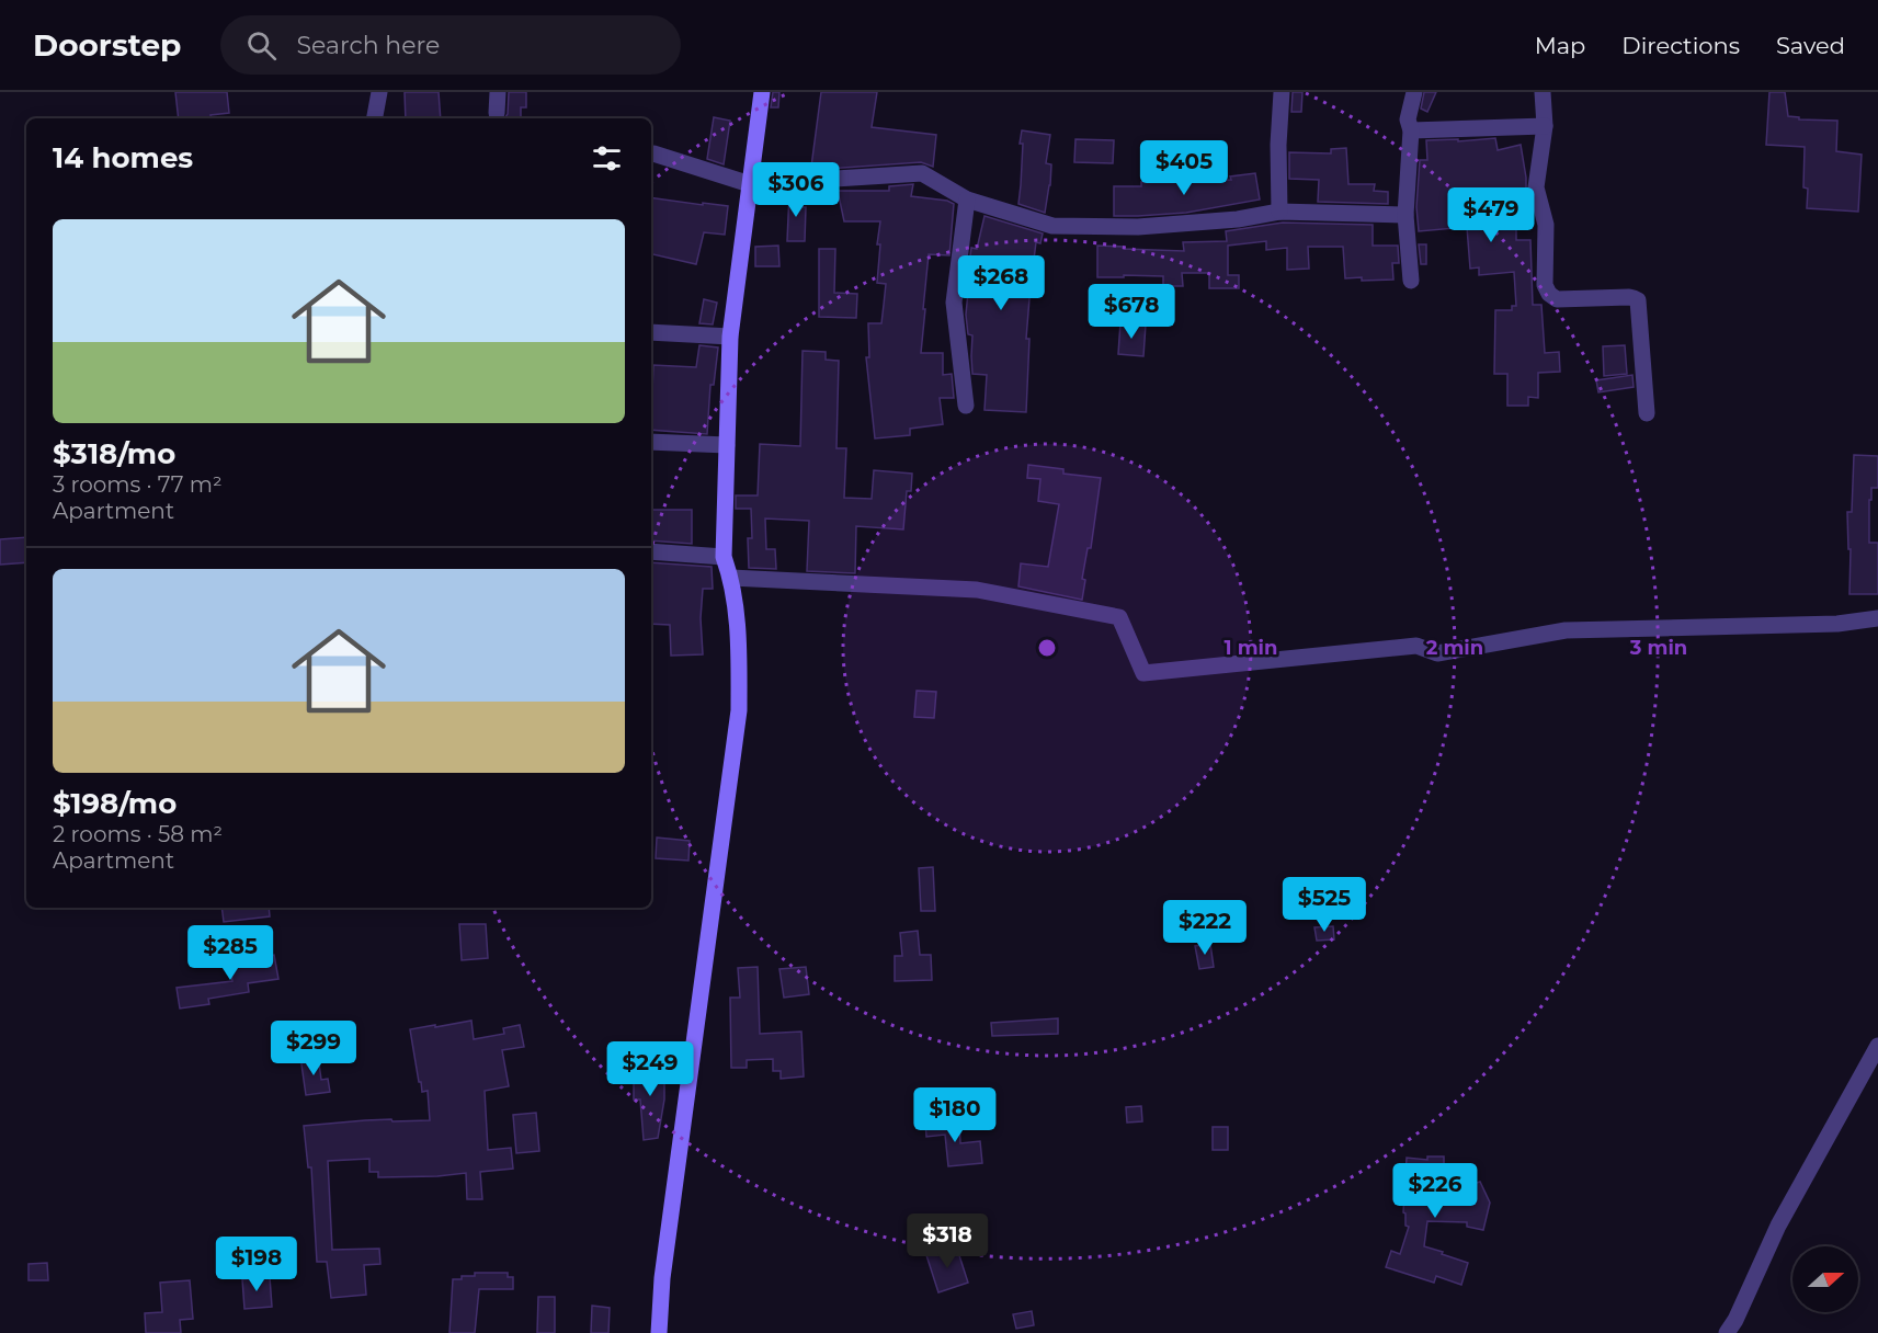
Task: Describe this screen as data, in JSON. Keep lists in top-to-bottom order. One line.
{"north":"right","page":{"header":"Doorstep","search":"Search here","nav":["Map","Directions","Saved"],"heading":"14 homes","price":["$405","$306","$479","$268","$678","$525","$222","$285","$299","$249","$180","$226","$318","$198"],"list":[{"name":"$318/mo","note":"3 rooms · 77 m² · Apartment"},{"name":"$198/mo","note":"2 rooms · 58 m² · Apartment"}]},"rings":["1 min","2 min","3 min"]}
